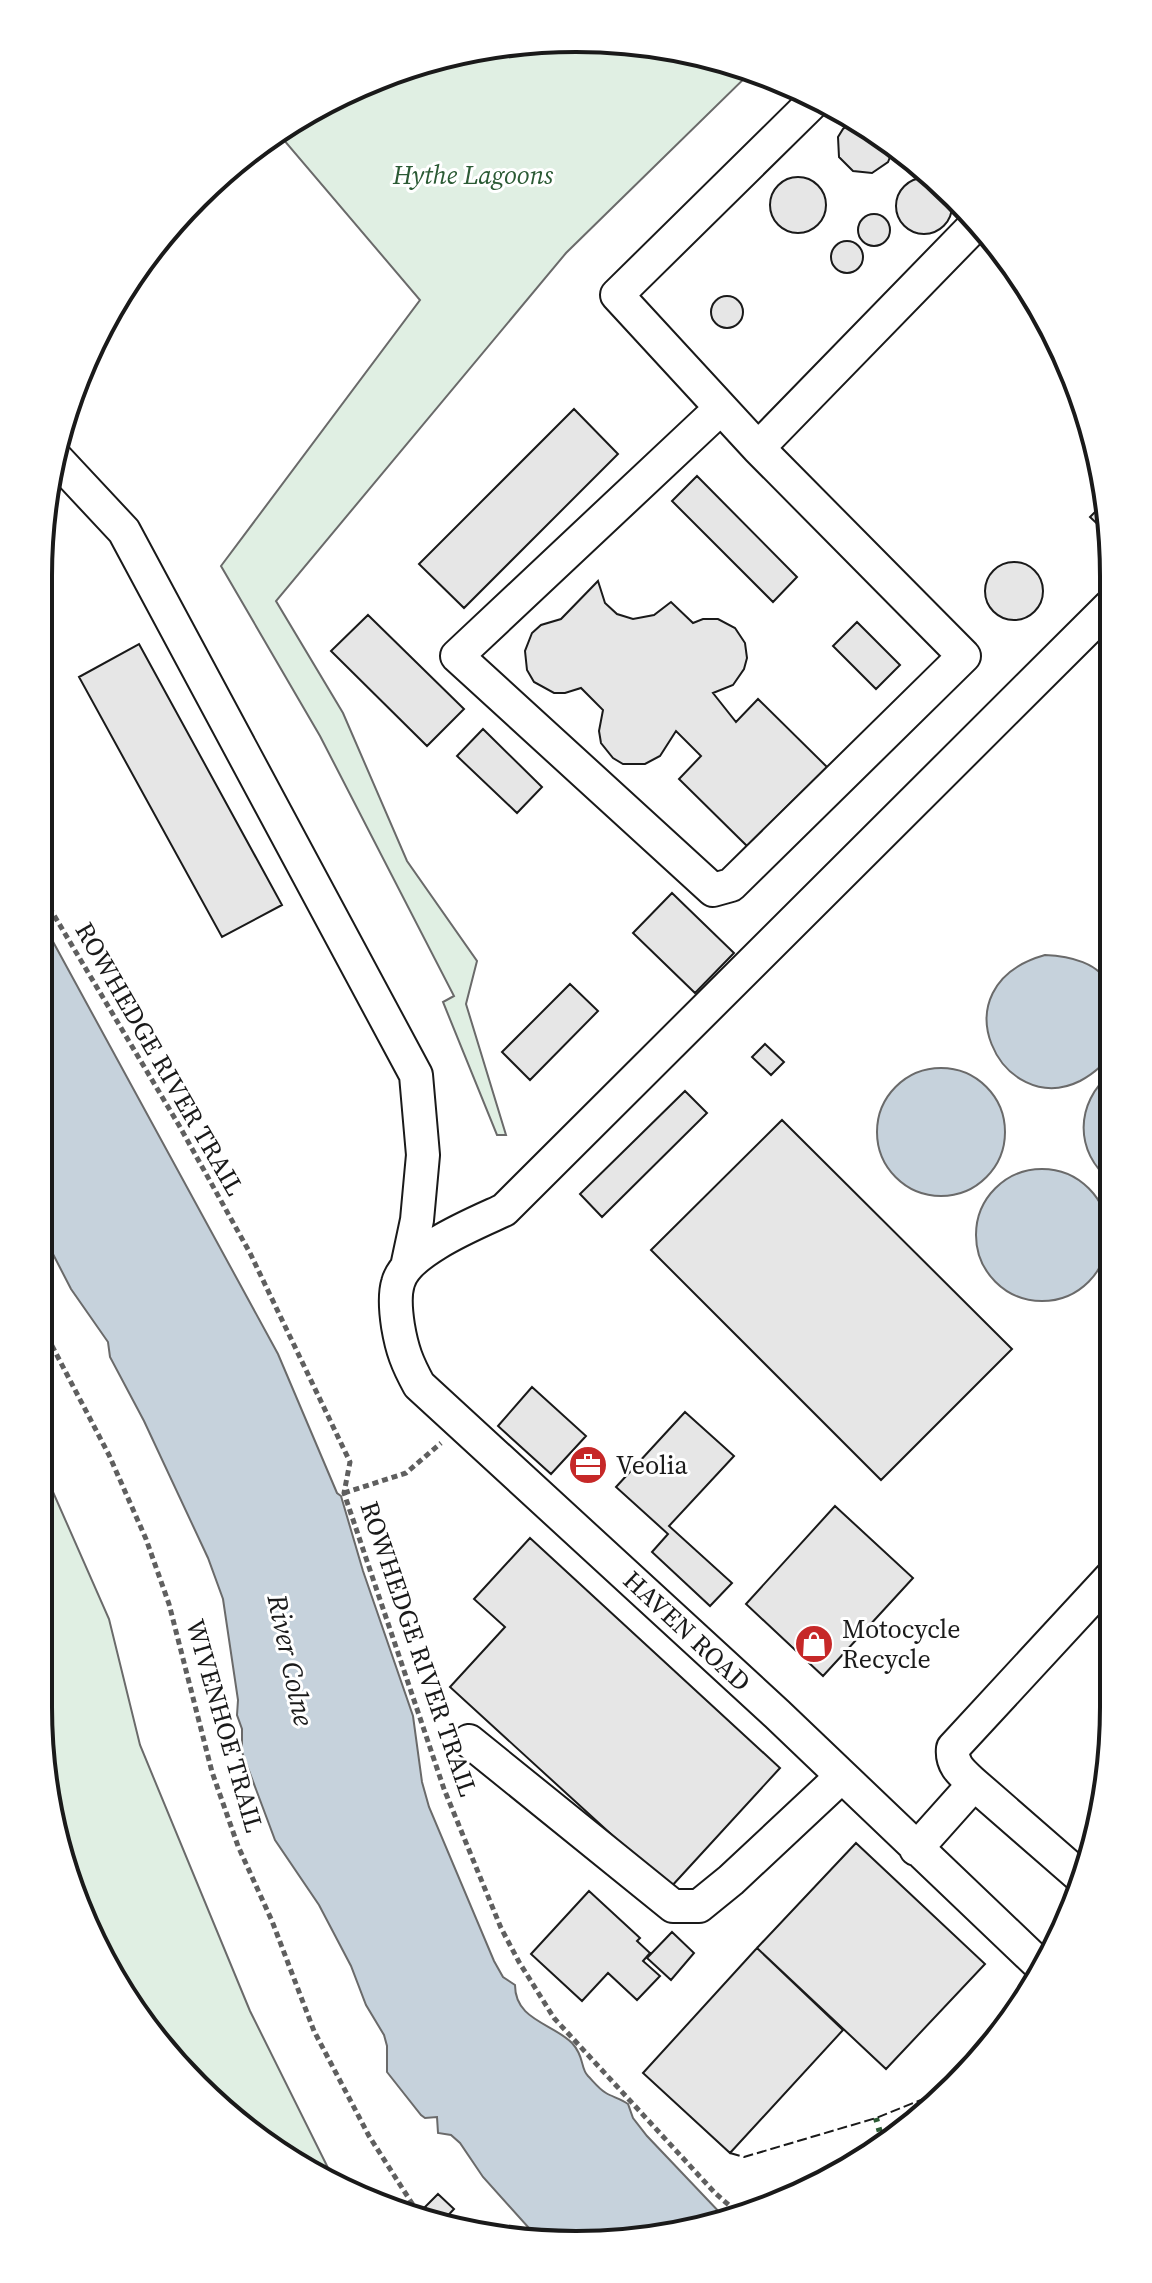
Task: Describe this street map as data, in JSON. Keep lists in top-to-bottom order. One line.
{"streets":{"street":["HAVEN ROAD"],"path":["ROWHEDGE RIVER TRAIL","WIVENHOE TRAIL"]},"water":["River Colne"],"parks":["Hythe Lagoons"],"places":{"office":["Veolia"],"shop":["Motocycle Recycle"]}}
